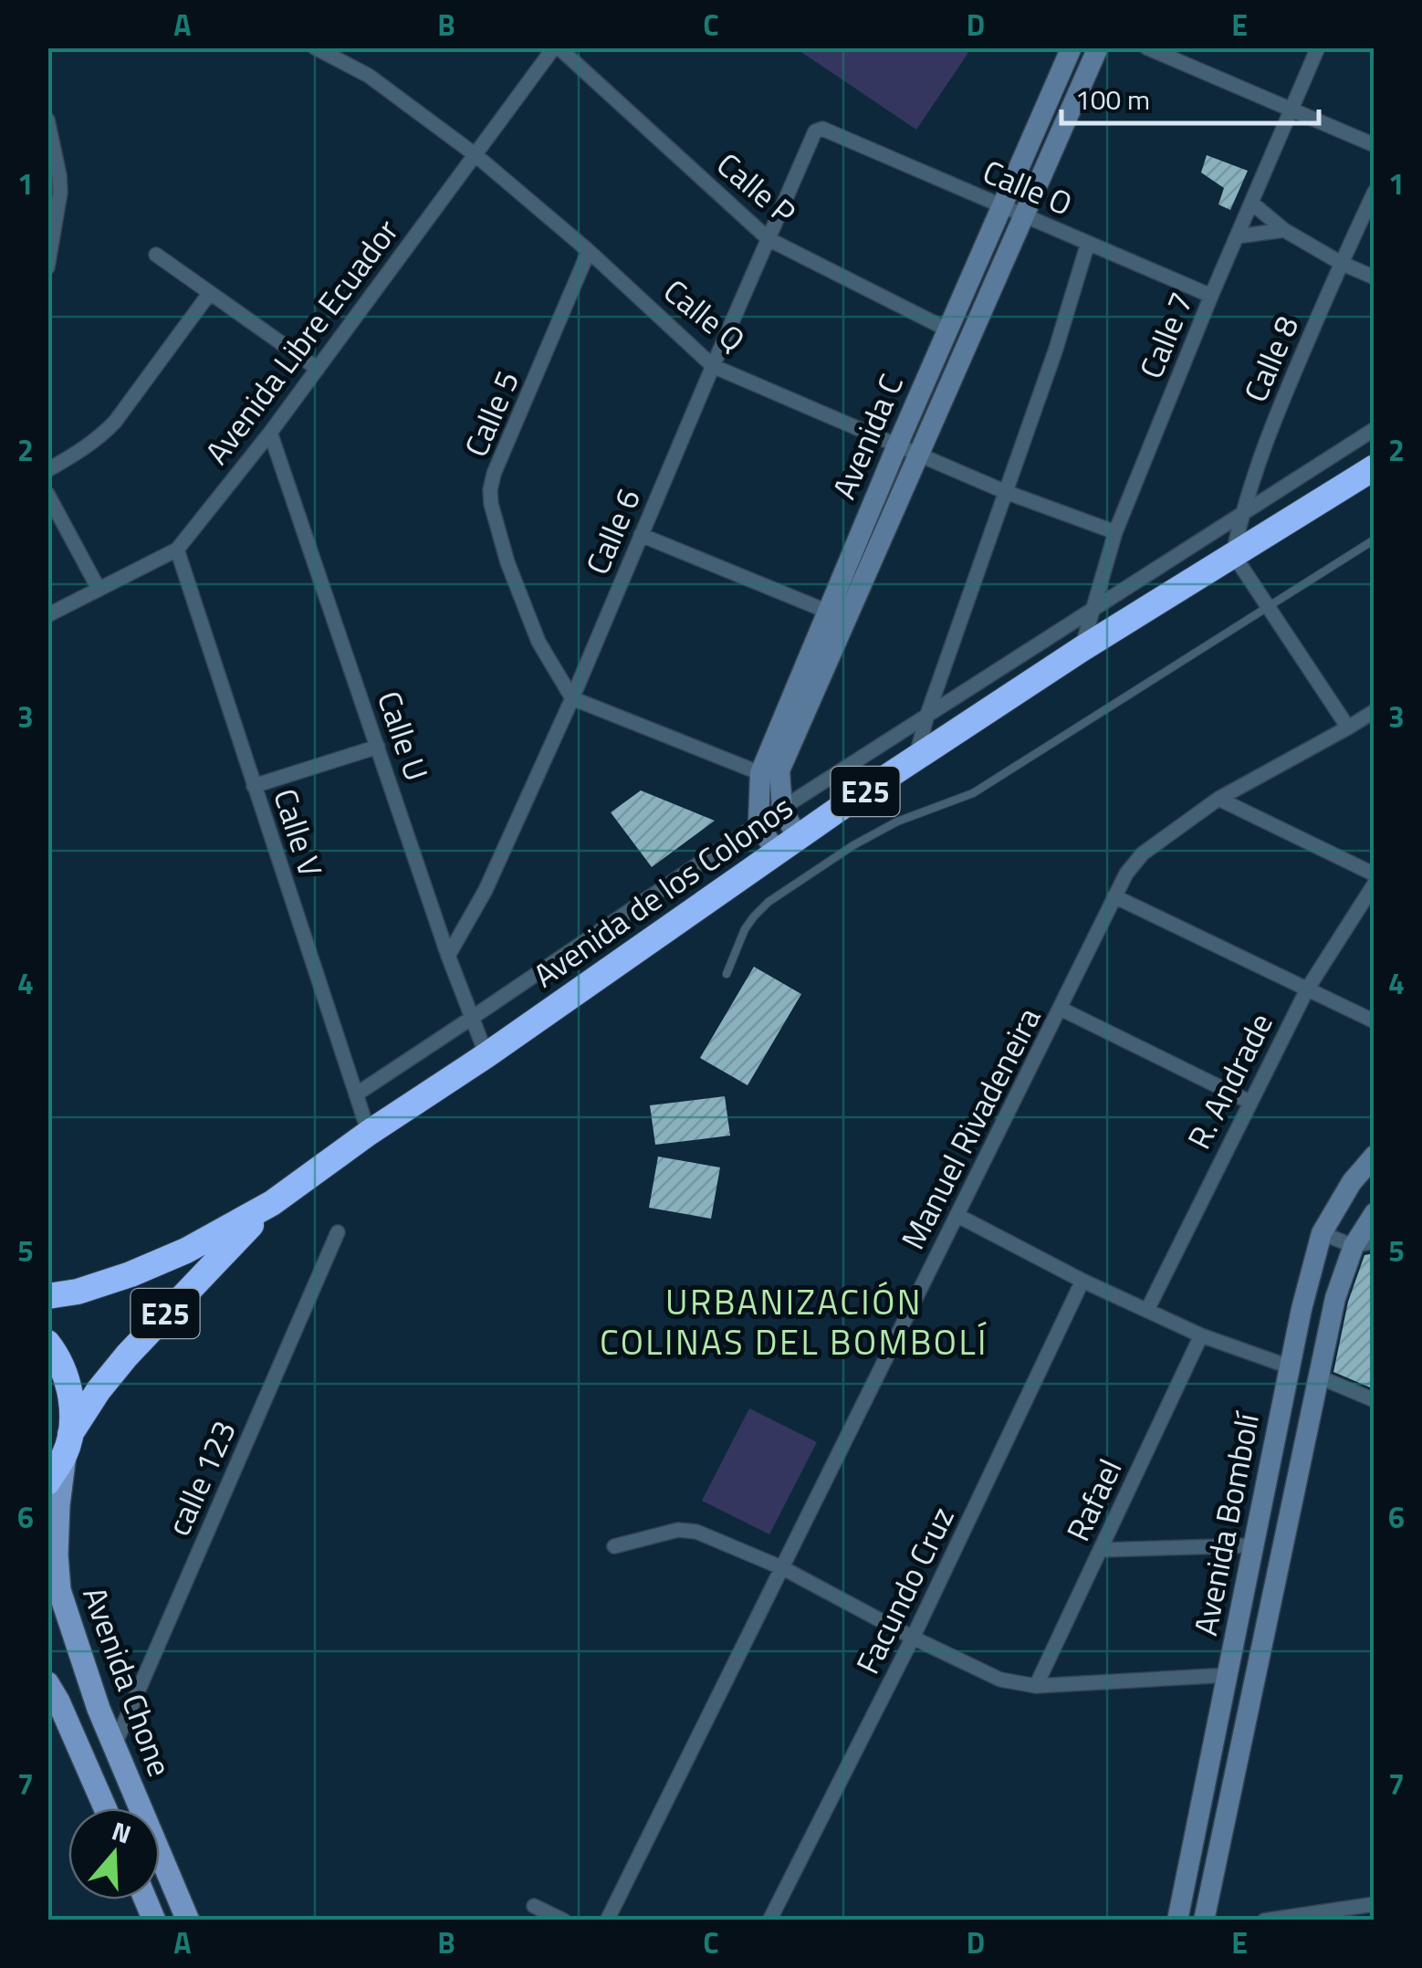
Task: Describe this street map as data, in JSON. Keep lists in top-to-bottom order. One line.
{"streets":{"highway":["E25","Avenida de los Colonos"],"main road":["Avenida Chone"],"street":["Calle O","Calle P","Calle Q","Calle 7","Avenida Libre Ecuador","Calle 8","Calle 5","Avenida C","Calle 6","Calle U","Calle V","R. Andrade","Manuel Rivadeneira","calle 123","Rafael","Avenida Bombolí","Facundo Cruz"]},"crossings":[["Calle O","Calle 7"],["Calle O","Avenida C"],["Calle O","Calle 6"],["Calle P","Avenida Libre Ecuador"],["Calle P","Avenida C"],["Calle P","Calle 6"],["Calle Q","Calle 7"],["Calle Q","Avenida Libre Ecuador"],["Calle Q","Calle 5"],["Calle Q","Avenida C"],["Calle Q","Calle 6"],["Calle 7","Avenida de los Colonos"],["Avenida Libre Ecuador","Calle U"],["Avenida Libre Ecuador","Calle V"],["Calle 8","Avenida de los Colonos"],["Calle 5","Calle 6"],["Calle 6","Calle U"],["Calle U","Avenida de los Colonos"],["E25","Avenida de los Colonos"],["E25","Avenida Chone"],["Calle V","Avenida de los Colonos"],["Avenida de los Colonos","Avenida Chone"],["calle 123","Avenida Chone"]],"districts":["URBANIZACIÓN COLINAS DEL BOMBOLÍ"],"scale_bar":"100 m","north":"top","grid":{"columns":["A","B","C","D","E"],"rows":["1","2","3","4","5","6","7"]}}
